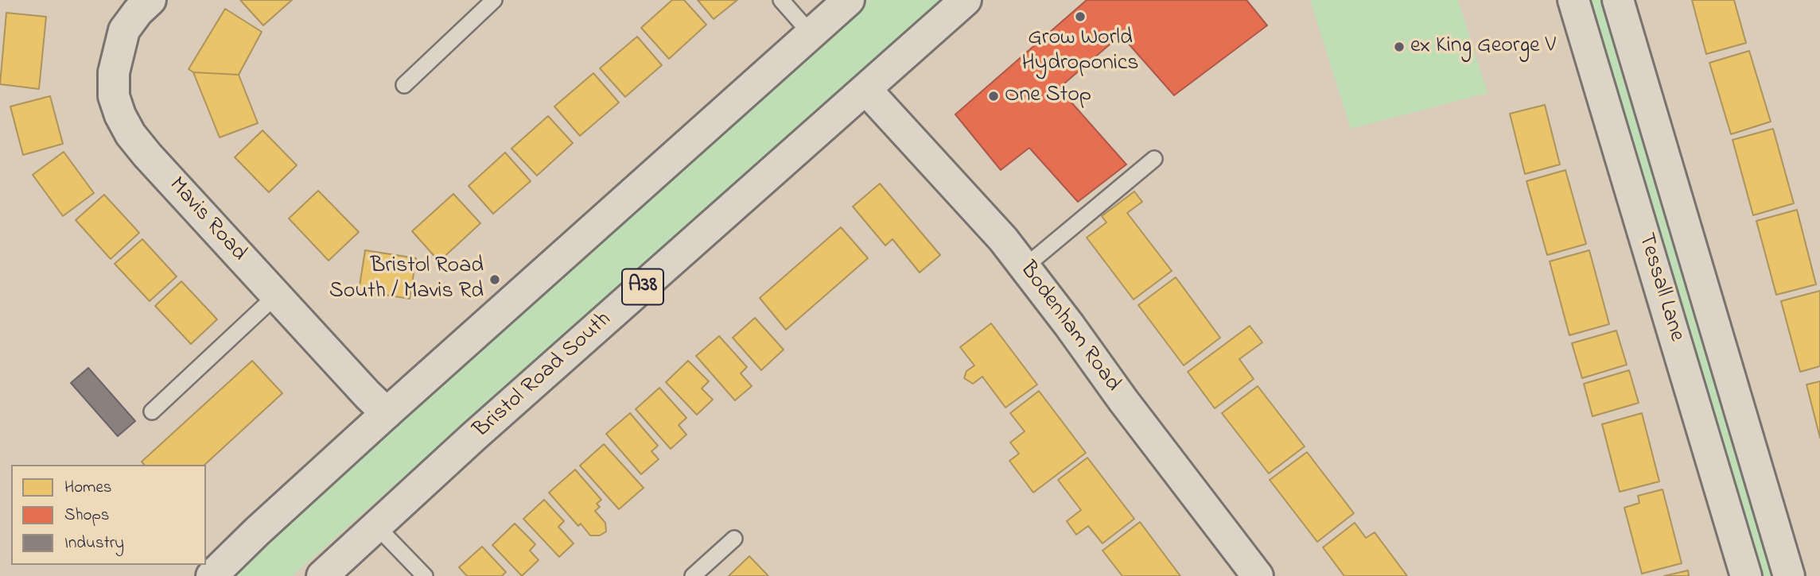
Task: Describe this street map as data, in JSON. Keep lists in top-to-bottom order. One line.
{"streets":{"main road":["Mavis Road","A38","Tessall Lane","Bodenham Road","Bristol Road South"]},"crossings":[["Bodenham Road","Bristol Road South"]],"places":["Grow World Hydroponics","ex King George V","One Stop","Bristol Road South / Mavis Rd"],"legend":["Homes","Shops","Industry"]}
